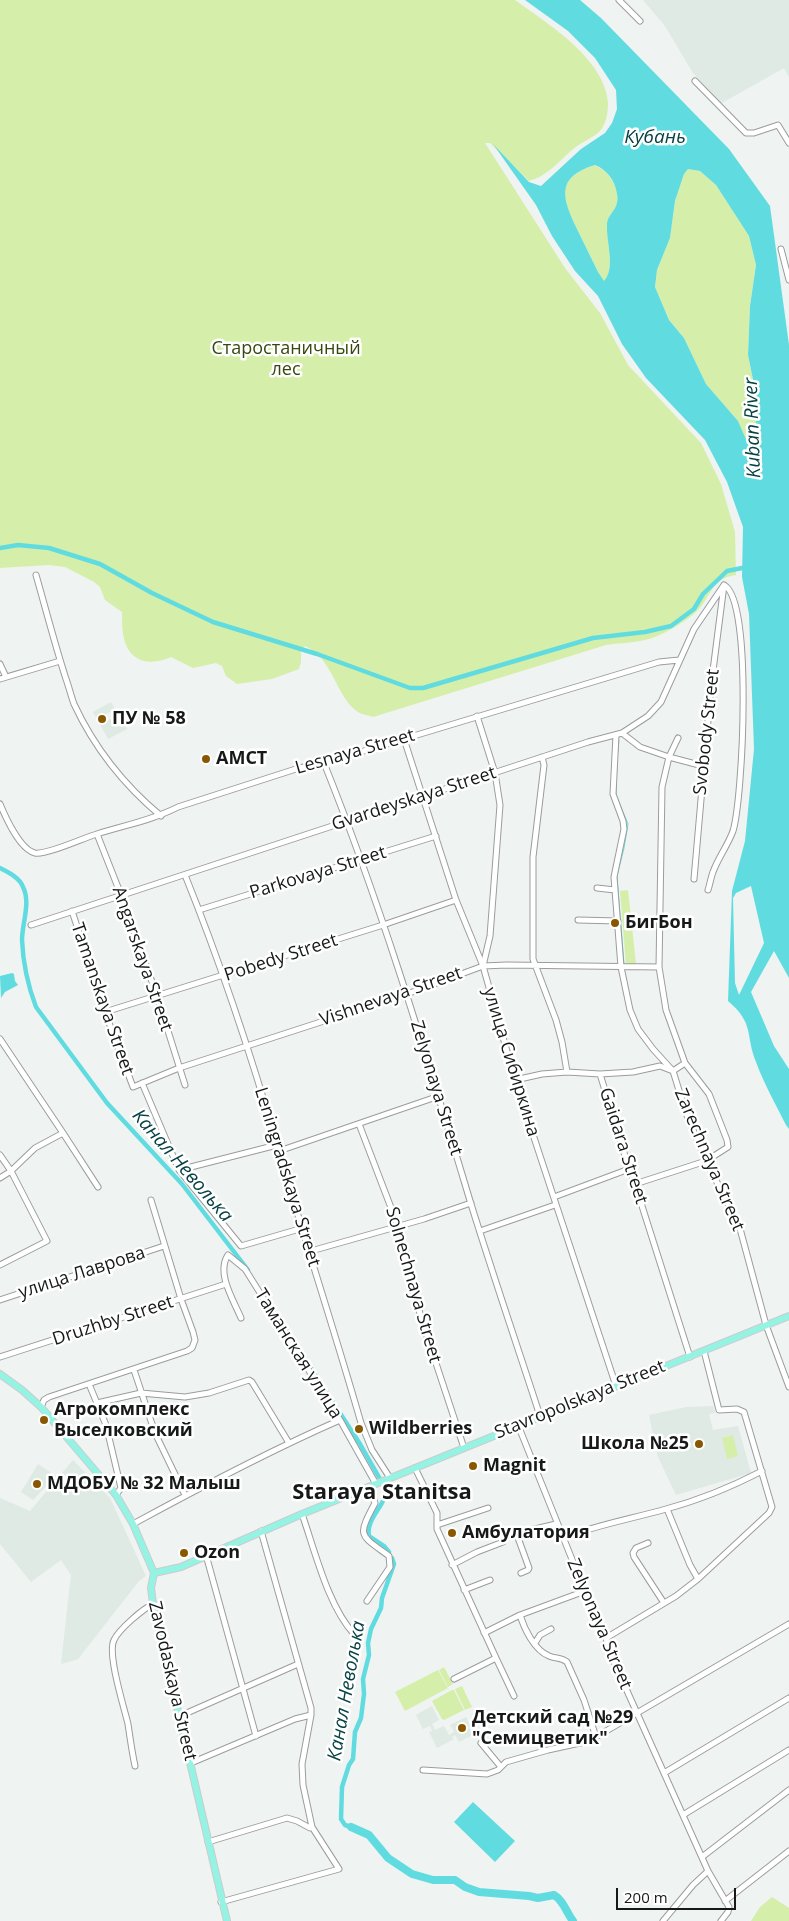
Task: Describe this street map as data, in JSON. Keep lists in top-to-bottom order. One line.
{"streets":{"main road":["Stavropolskaya Street","Zavodaskaya Street"],"street":["Svobody Street","Lesnaya Street","Gvardeyskaya Street","Parkovaya Street","Pobedy Street","Angarskaya Street","Vishnevaya Street","Tamanskaya Street","улица Сибиркина","Zelyonaya Street","Gaidara Street","Zarechnaya Street","Leningradskaya Street","улица Лаврова","Solnechnaya Street","Druzhby Street","Таманская улица"]},"crossings":[["Svobody Street","Gvardeyskaya Street"],["Lesnaya Street","Gvardeyskaya Street"],["Lesnaya Street","Angarskaya Street"],["Lesnaya Street","улица Сибиркина"],["Lesnaya Street","Zelyonaya Street"],["Gvardeyskaya Street","Angarskaya Street"],["Gvardeyskaya Street","Tamanskaya Street"],["Gvardeyskaya Street","улица Сибиркина"],["Gvardeyskaya Street","Zelyonaya Street"],["Gvardeyskaya Street","Zarechnaya Street"],["Gvardeyskaya Street","Leningradskaya Street"],["Parkovaya Street","улица Сибиркина"],["Parkovaya Street","Zelyonaya Street"],["Parkovaya Street","Leningradskaya Street"],["Pobedy Street","Angarskaya Street"],["Pobedy Street","Tamanskaya Street"],["Pobedy Street","улица Сибиркина"],["Pobedy Street","Zelyonaya Street"],["Pobedy Street","Leningradskaya Street"],["Angarskaya Street","Vishnevaya Street"],["Vishnevaya Street","Tamanskaya Street"],["Vishnevaya Street","улица Сибиркина"],["Vishnevaya Street","Zelyonaya Street"],["Vishnevaya Street","Zarechnaya Street"],["Vishnevaya Street","Leningradskaya Street"],["Tamanskaya Street","Leningradskaya Street"],["улица Сибиркина","Gaidara Street"],["улица Сибиркина","Stavropolskaya Street"],["Zelyonaya Street","Stavropolskaya Street"],["Gaidara Street","Stavropolskaya Street"],["Zarechnaya Street","Stavropolskaya Street"],["Leningradskaya Street","Stavropolskaya Street"],["Solnechnaya Street","Stavropolskaya Street"],["Druzhby Street","Таманская улица"],["Таманская улица","Stavropolskaya Street"],["Stavropolskaya Street","Zavodaskaya Street"]],"districts":["Staraya Stanitsa"],"water":["Кубань","Kuban River","Канал Неволька"],"parks":["Старостаничный лес"],"places":["ПУ № 58","АМСТ","БигБон","Агрокомплекс Выселковский","Wildberries","Школа №25","Magnit","МДОБУ № 32 Малыш","Амбулатория","Ozon","Детский сад №29 \"Семицветик\""],"scale_bar":"200 m"}
